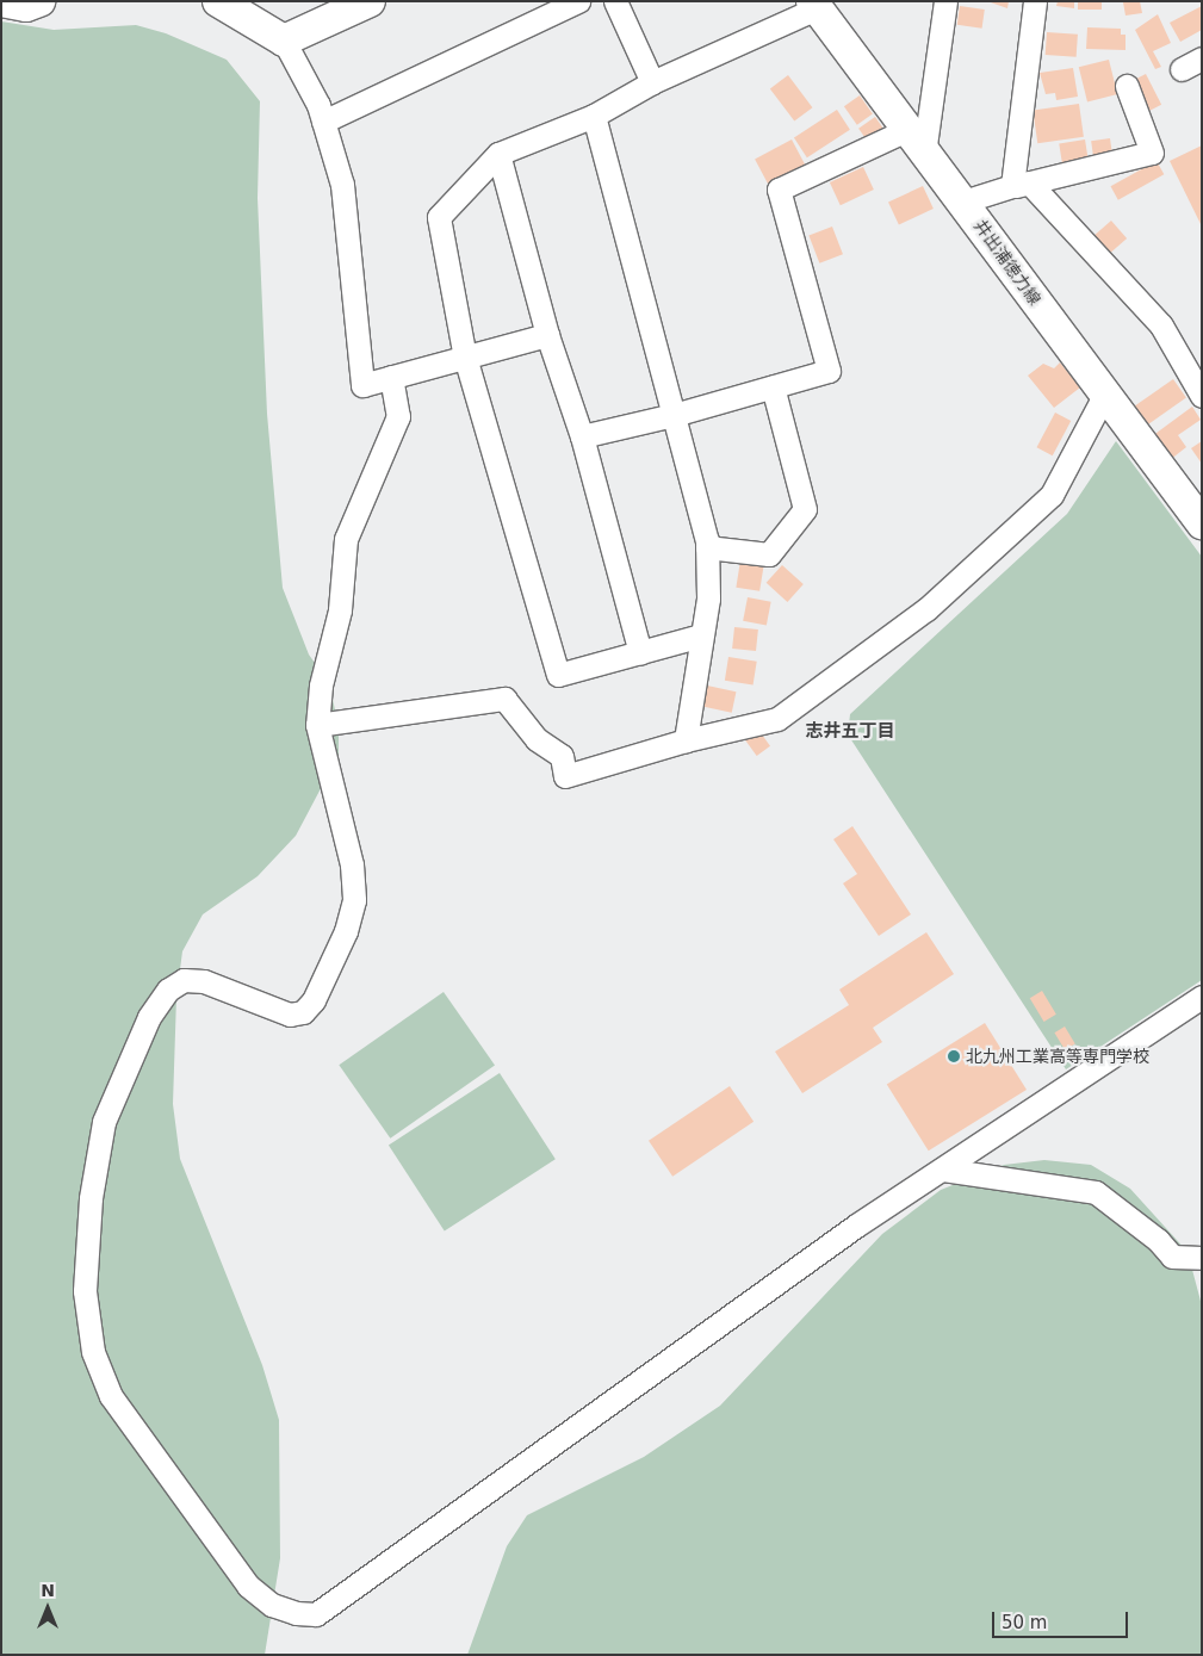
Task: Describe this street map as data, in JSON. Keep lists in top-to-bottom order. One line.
{"streets":{"main road":["井出浦徳力線"]},"districts":["志井五丁目"],"places":["北九州工業高等専門学校"],"scale_bar":"50 m","north":"top"}
